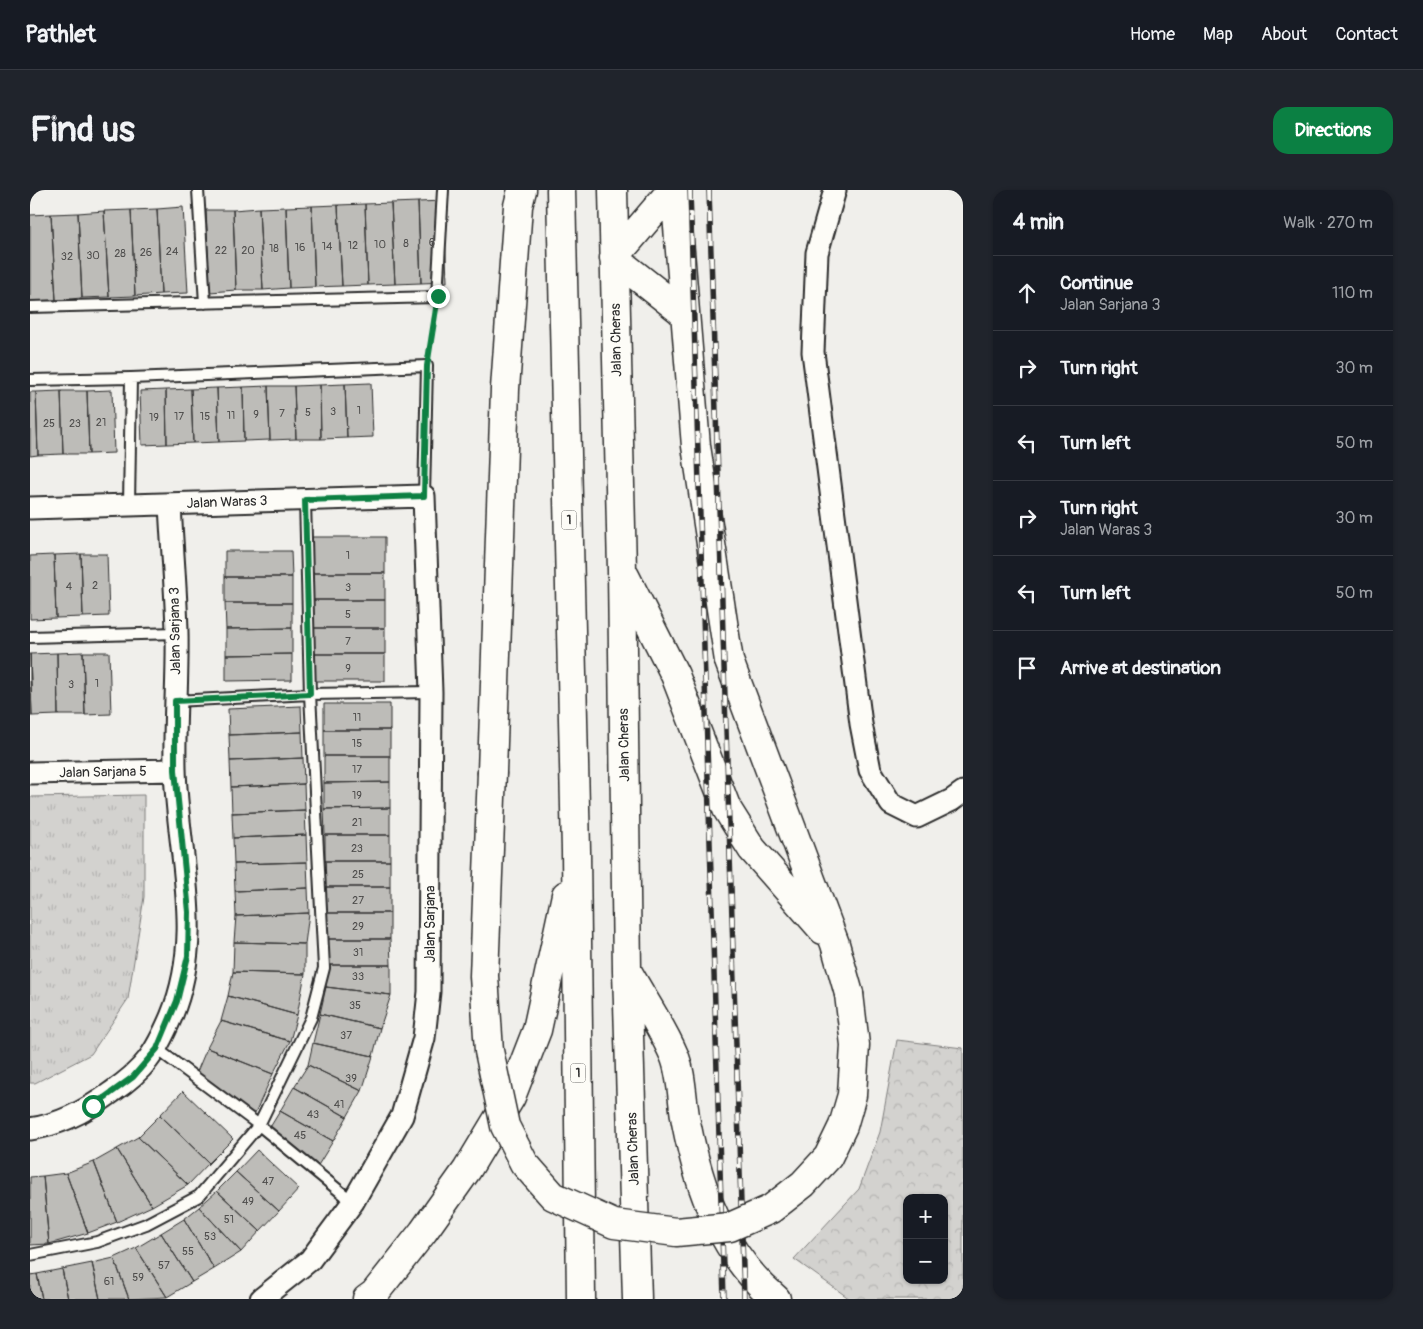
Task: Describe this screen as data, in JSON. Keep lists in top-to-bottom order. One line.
{"streets":{"highway":["Jalan Cheras","1"],"street":["Jalan Waras 3","Jalan Sarjana 3","Jalan Sarjana 5","Jalan Sarjana"]},"crossings":[["Jalan Waras 3","Jalan Sarjana 3"],["Jalan Waras 3","Jalan Sarjana"],["Jalan Sarjana 3","Jalan Sarjana 5"]],"house_numbers":["6","8","10","12","14","16","18","22","20","24","26","28","30","32","1","3","5","7","9","11","17","15","19","21","25","23","1","2","4","3","5","7","9","1","3","11","15","17","19","21","23","25","27","29","31","33","35","37","39","41","43","45","47","49","51","53","55","57","59","61"],"page":{"header":"Pathlet","nav":["Home","Map","About","Contact"],"buttons":"Directions","title":"Find us","heading":["4 min","Walk · 270 m"],"list":[["Continue","Jalan Sarjana 3","110 m"],["Turn right","30 m"],["Turn left","50 m"],["Turn right","Jalan Waras 3","30 m"],["Turn left","50 m"],"Arrive at destination"],"map_buttons":["+","−"]}}
